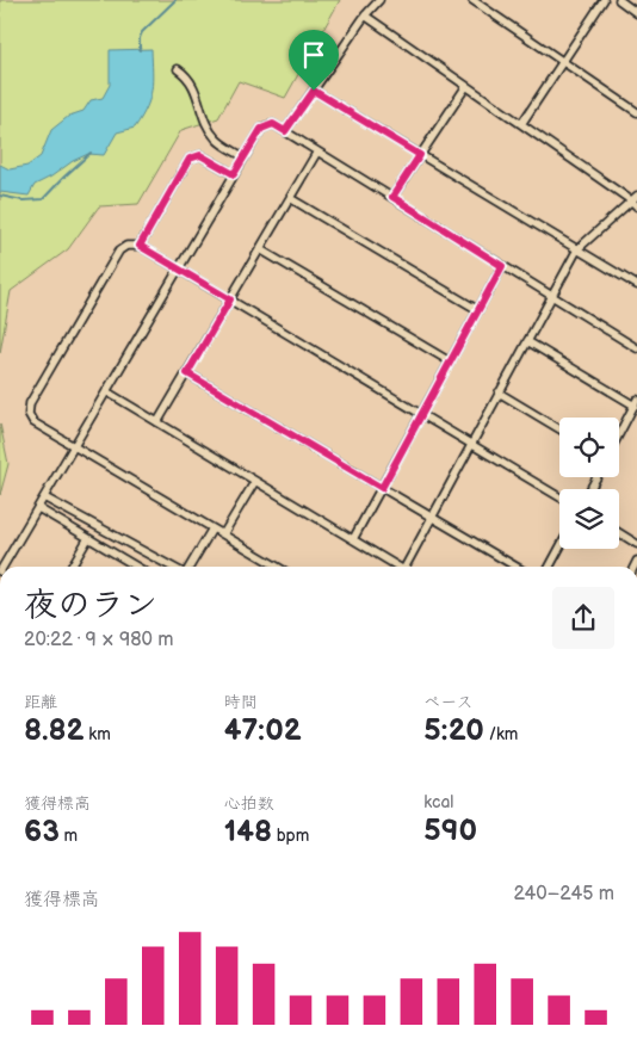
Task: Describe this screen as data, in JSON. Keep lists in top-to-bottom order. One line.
{"page":{"heading":["夜のラン","20:22 · 9 × 980 m"],"stats":[["距離","8.82 km"],["時間","47:02"],["ペース","5:20 /km"],["獲得標高","63 m"],["心拍数","148 bpm"],["kcal","590"]],"chart":["獲得標高","240–245 m"]}}
